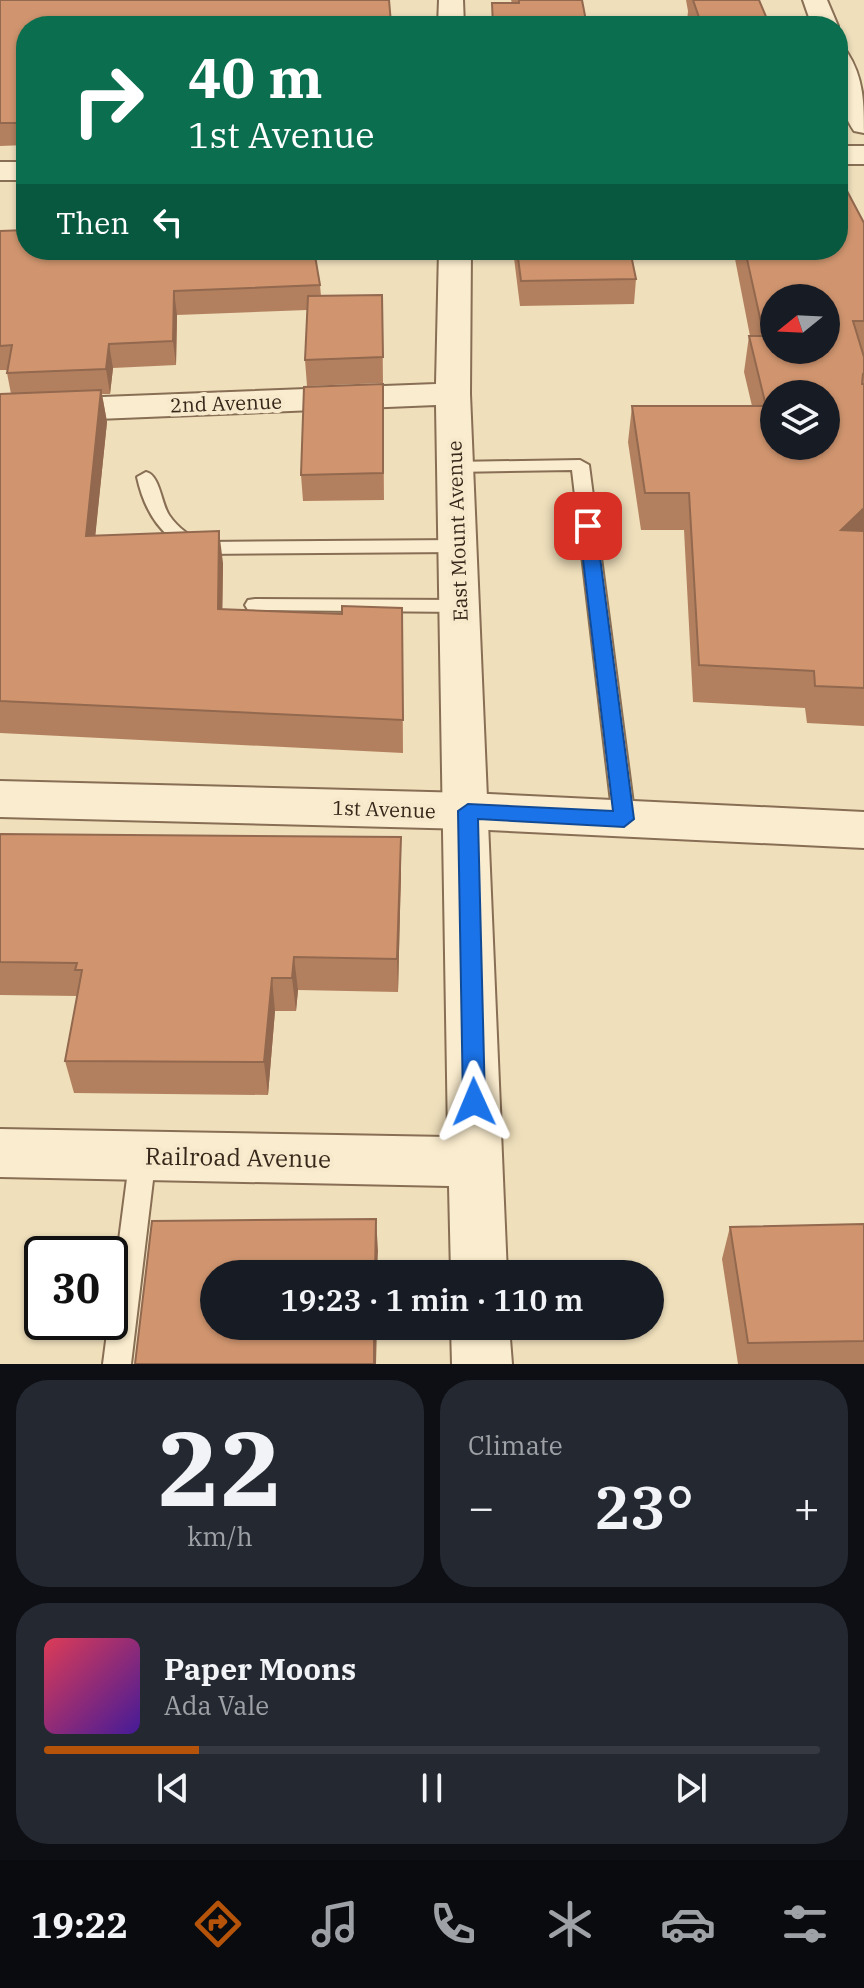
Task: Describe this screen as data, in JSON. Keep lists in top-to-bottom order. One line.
{"streets":{"street":["2nd Avenue","East Mount Avenue","1st Avenue","Railroad Avenue"]},"crossings":[["2nd Avenue","East Mount Avenue"],["East Mount Avenue","1st Avenue"],["East Mount Avenue","Railroad Avenue"]],"north":"left","page":{"turn":["40 m","1st Avenue"],"then":"Then","limit":"30","trip":"19:23 · 1 min · 110 m","tile":[["22","km/h"],"Climate"],"heat":["−","23°","+"],"song":["Paper Moons","Ada Vale"],"tabs":"19:22"}}
